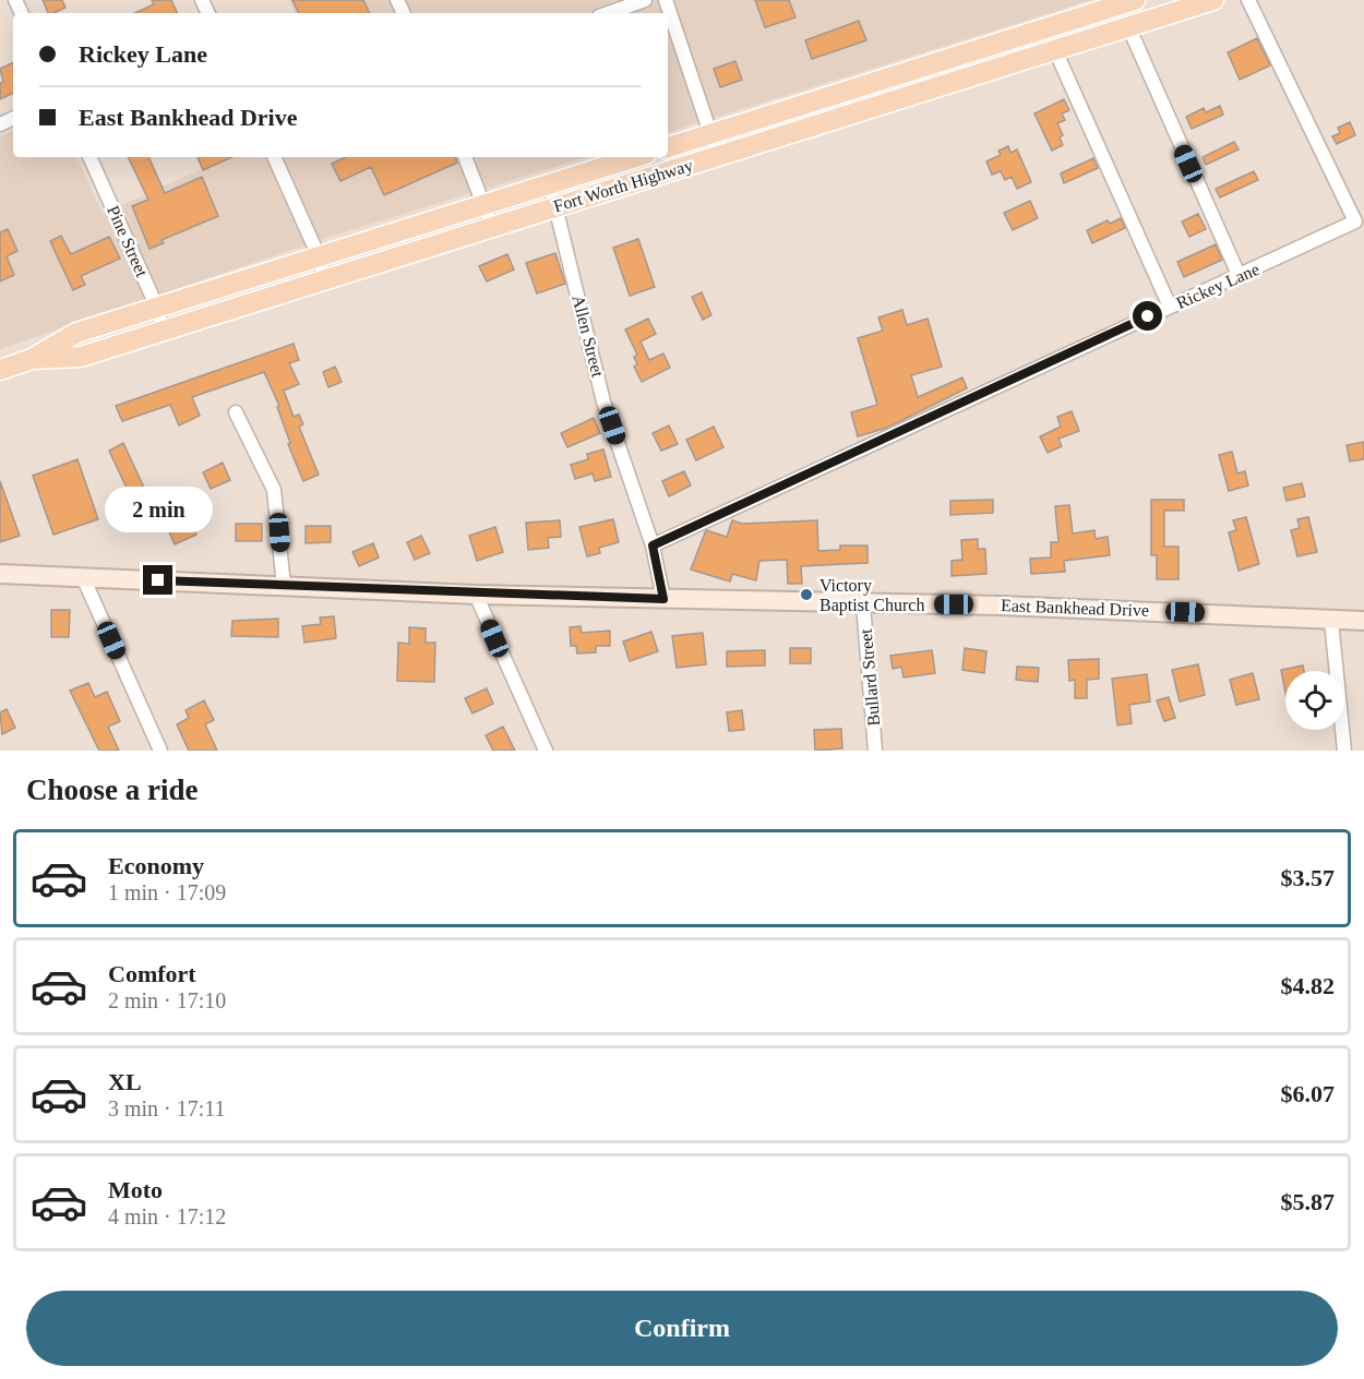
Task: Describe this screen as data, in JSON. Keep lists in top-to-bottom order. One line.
{"streets":{"main road":["Fort Worth Highway"],"street":["Pine Street","Rickey Lane","Allen Street","East Bankhead Drive","Bullard Street"]},"crossings":[["Fort Worth Highway","Pine Street"],["Fort Worth Highway","Allen Street"],["Rickey Lane","Allen Street"],["Allen Street","East Bankhead Drive"],["East Bankhead Drive","Bullard Street"]],"places":["Victory Baptist Church"],"page":{"banner":["Rickey Lane","East Bankhead Drive"],"bubble":"2 min","heading":"Choose a ride","list":[{"name":"Economy","note":"1 min · 17:09","value":"$3.57"},{"name":"Comfort","note":"2 min · 17:10","value":"$4.82"},{"name":"XL","note":"3 min · 17:11","value":"$6.07"},{"name":"Moto","note":"4 min · 17:12","value":"$5.87"}],"buttons":"Confirm"}}
